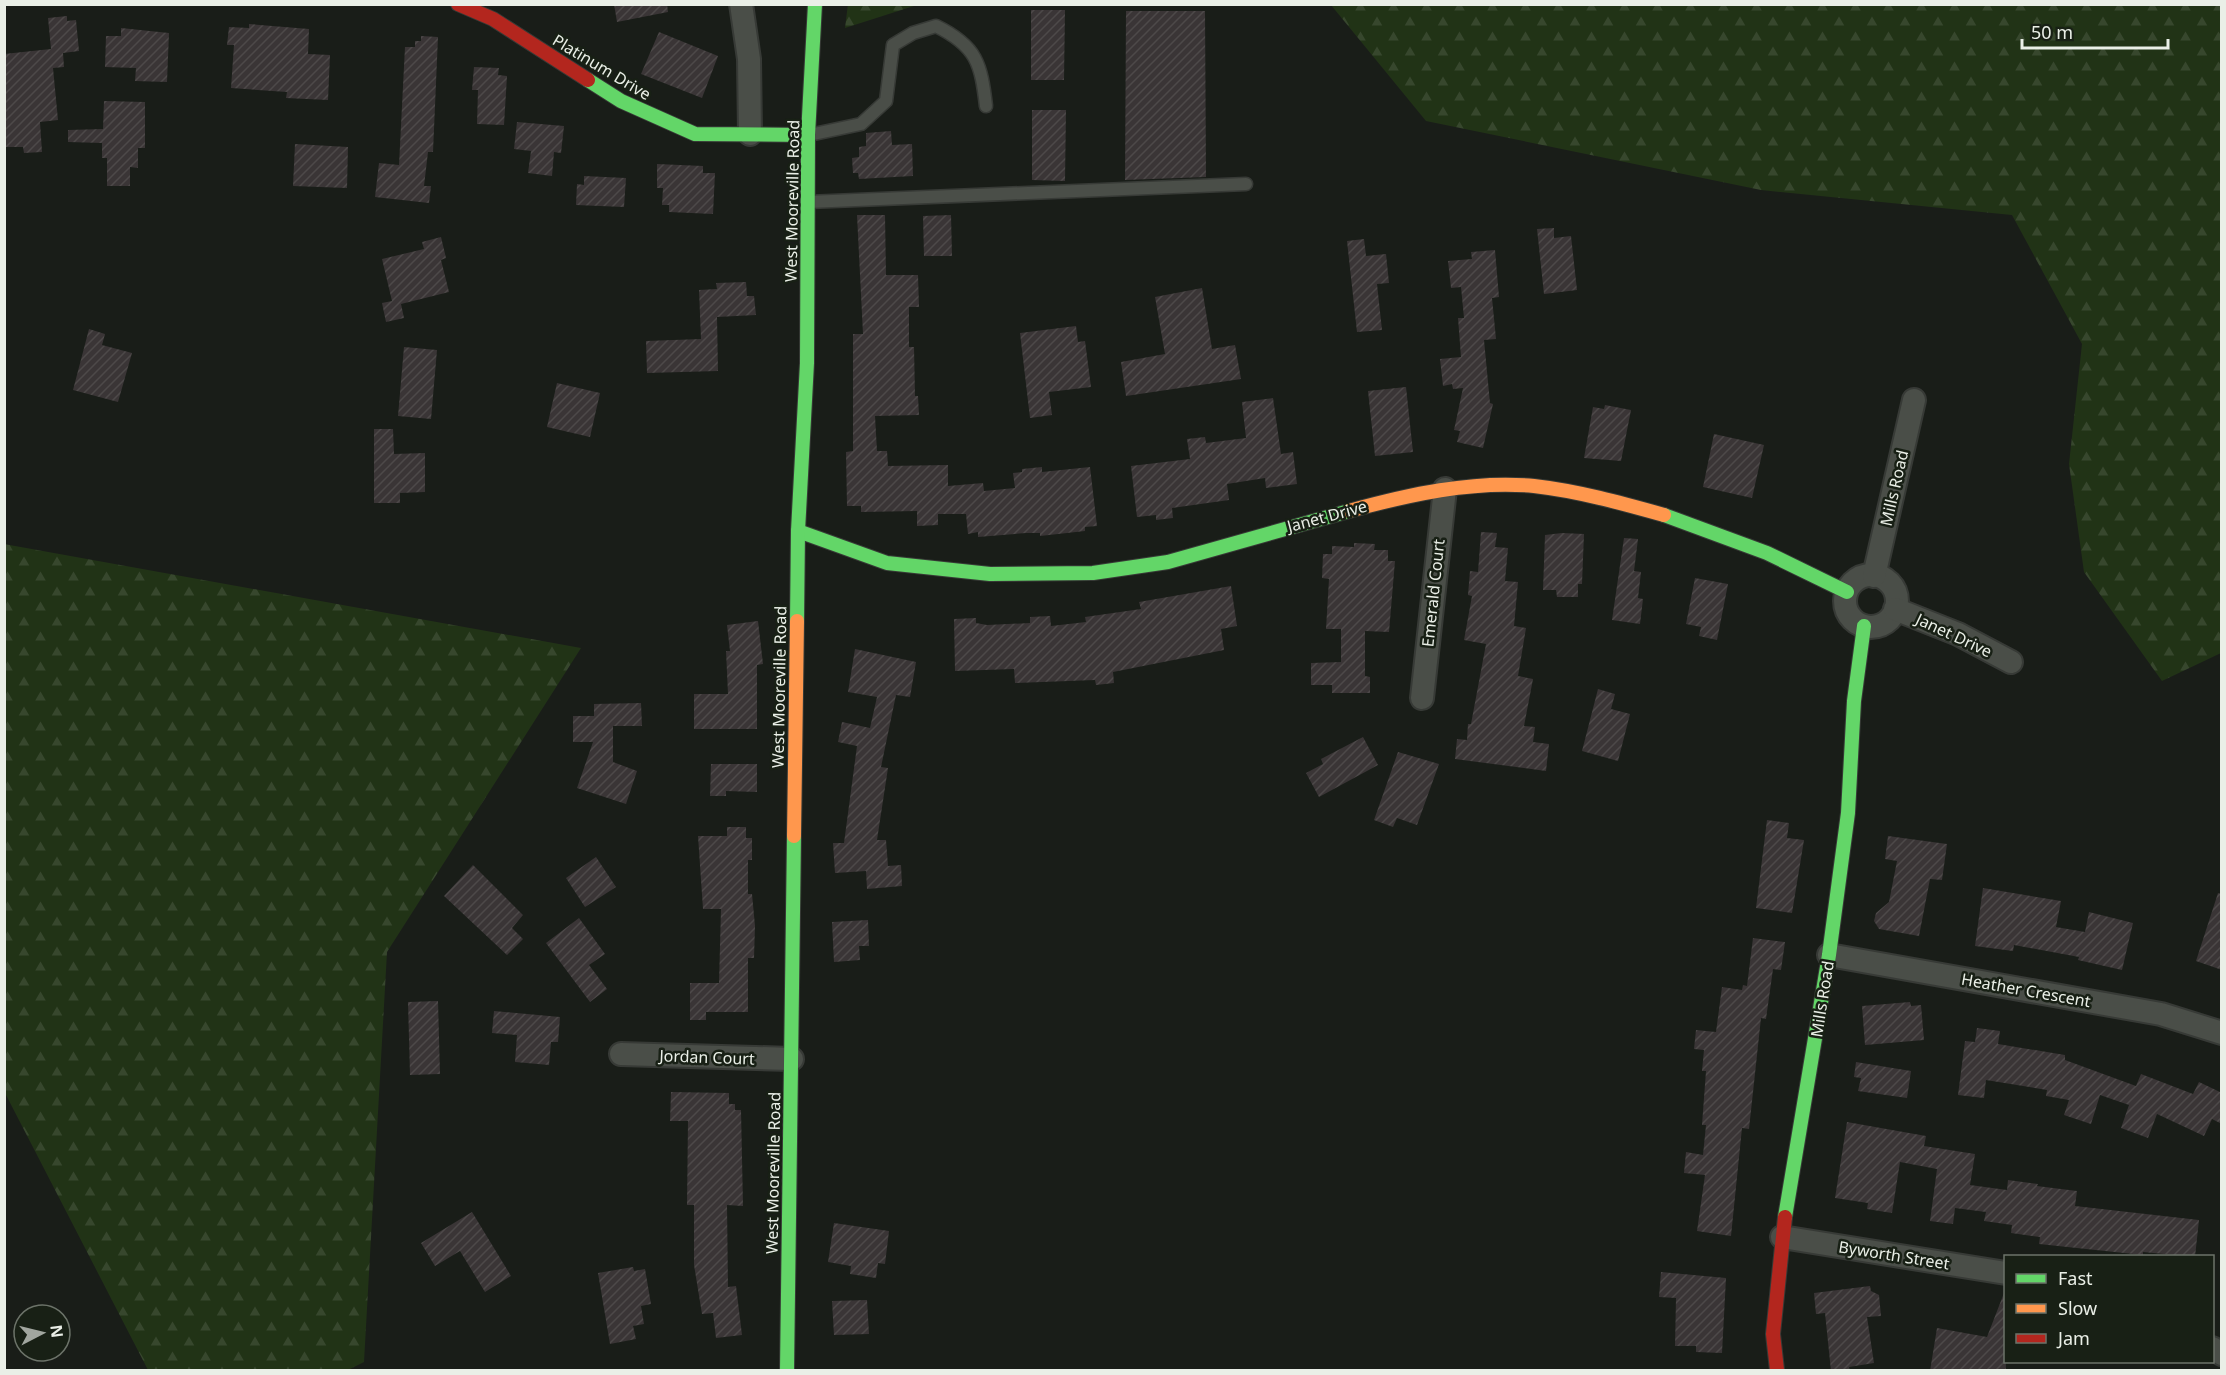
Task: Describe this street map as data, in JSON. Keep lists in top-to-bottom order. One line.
{"streets":{"street":["Platinum Drive","West Mooreville Road","Mills Road","Janet Drive","Emerald Court","Heather Crescent","Jordan Court","Byworth Street"]},"crossings":[["Platinum Drive","West Mooreville Road"],["West Mooreville Road","Janet Drive"],["West Mooreville Road","Jordan Court"],["Mills Road","Janet Drive"],["Mills Road","Heather Crescent"],["Mills Road","Byworth Street"],["Janet Drive","Emerald Court"]],"legend":["Fast","Slow","Jam"],"scale_bar":"50 m","north":"right"}
